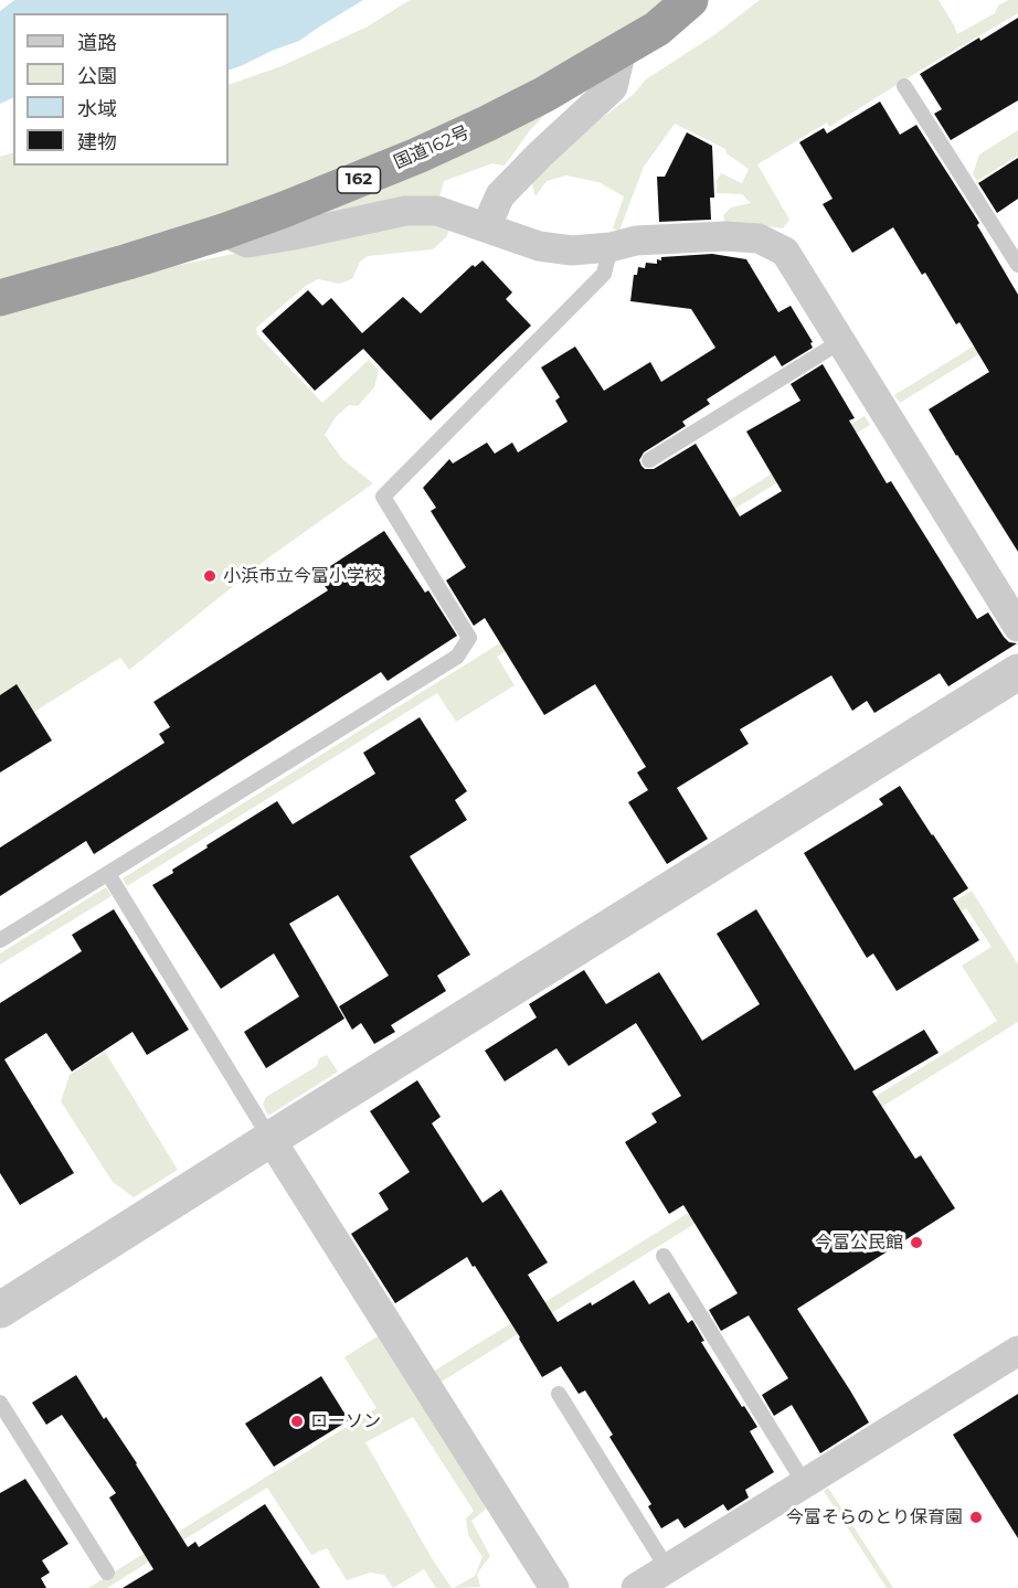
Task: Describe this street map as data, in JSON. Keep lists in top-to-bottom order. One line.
{"streets":{"highway":["国道162号","162"]},"places":["小浜市立今富小学校","今富公民館","ローソン","今富そらのとり保育園"],"legend":["道路","公園","水域","建物"]}
